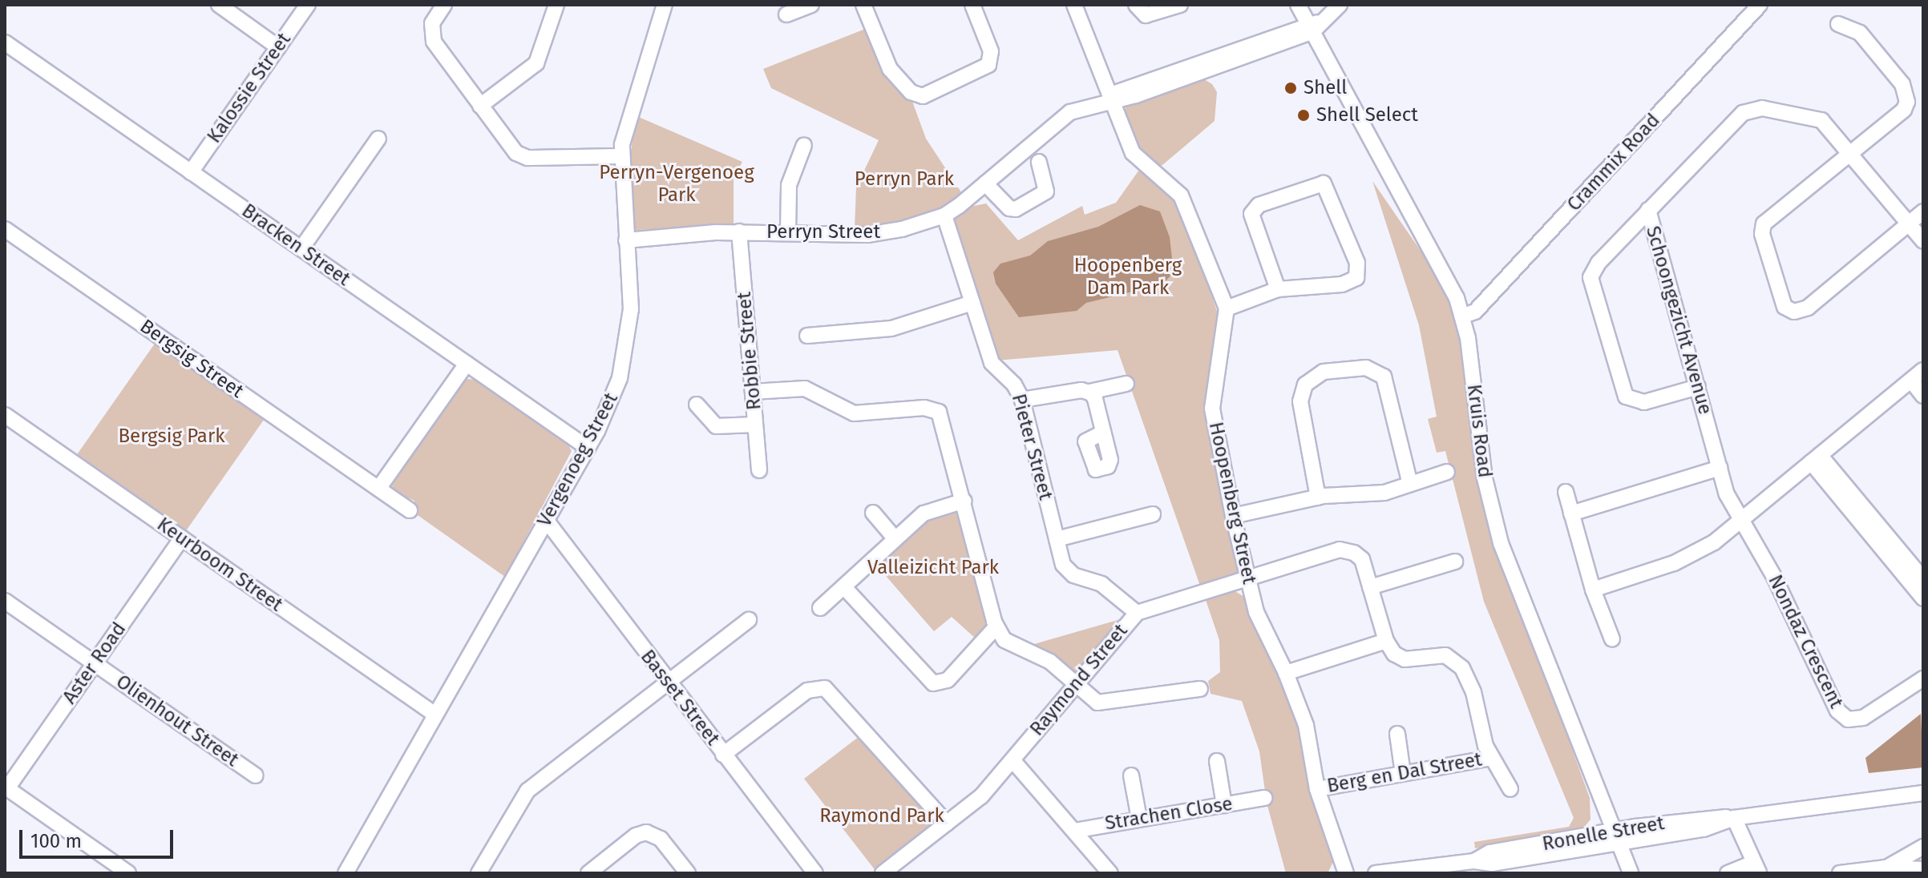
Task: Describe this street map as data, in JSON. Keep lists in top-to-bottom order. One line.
{"streets":{"street":["Kalossie Street","Crammix Road","Perryn Street","Bracken Street","Schoongezicht Avenue","Robbie Street","Bergsig Street","Kruis Road","Pieter Street","Vergenoeg Street","Hoopenberg Street","Keurboom Street","Nondaz Crescent","Aster Road","Raymond Street","Basset Street","Olienhout Street","Berg en Dal Street","Strachen Close","Ronelle Street"]},"crossings":[["Kalossie Street","Bracken Street"],["Crammix Road","Kruis Road"],["Perryn Street","Robbie Street"],["Perryn Street","Kruis Road"],["Perryn Street","Pieter Street"],["Perryn Street","Vergenoeg Street"],["Bracken Street","Vergenoeg Street"],["Schoongezicht Avenue","Nondaz Crescent"],["Kruis Road","Ronelle Street"],["Pieter Street","Raymond Street"],["Vergenoeg Street","Keurboom Street"],["Vergenoeg Street","Basset Street"],["Hoopenberg Street","Raymond Street"],["Hoopenberg Street","Berg en Dal Street"],["Keurboom Street","Aster Road"],["Aster Road","Olienhout Street"]],"parks":["Perryn-Vergenoeg Park","Perryn Park","Hoopenberg Dam Park","Bergsig Park","Valleizicht Park","Raymond Park"],"places":["Shell","Shell Select"],"scale_bar":"100 m"}
